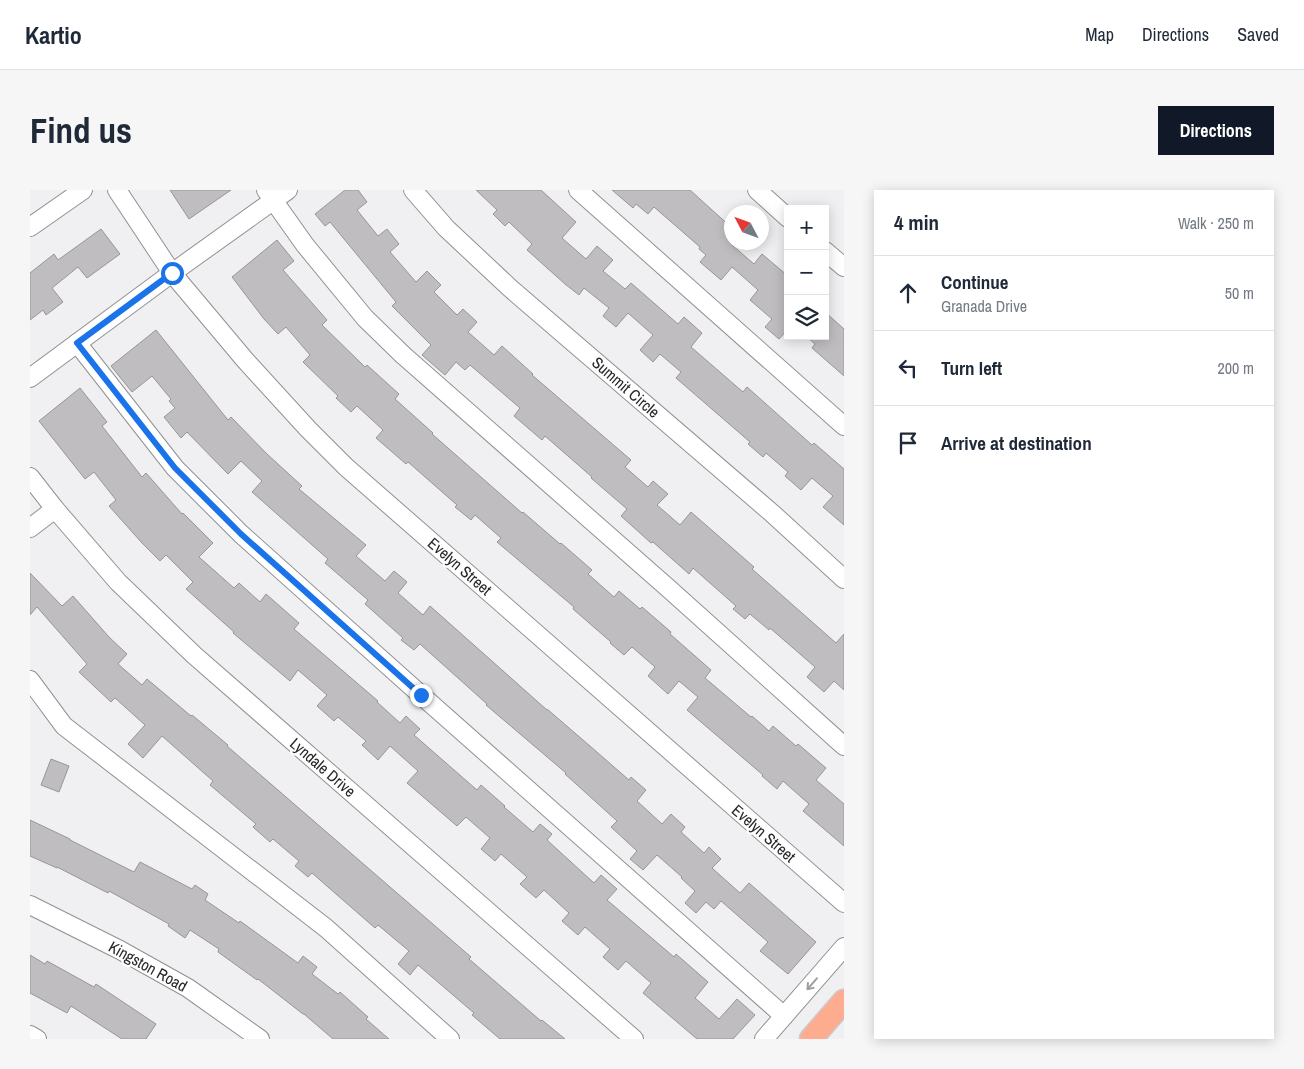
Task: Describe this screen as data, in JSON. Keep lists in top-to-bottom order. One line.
{"streets":{"street":["Summit Circle","Evelyn Street","Lyndale Drive","Kingston Road"]},"north":"top left","page":{"header":"Kartio","nav":["Map","Directions","Saved"],"buttons":"Directions","title":"Find us","heading":["4 min","Walk · 250 m"],"map_buttons":["+","−"],"list":[["Continue","Granada Drive","50 m"],["Turn left","200 m"],"Arrive at destination"]}}
